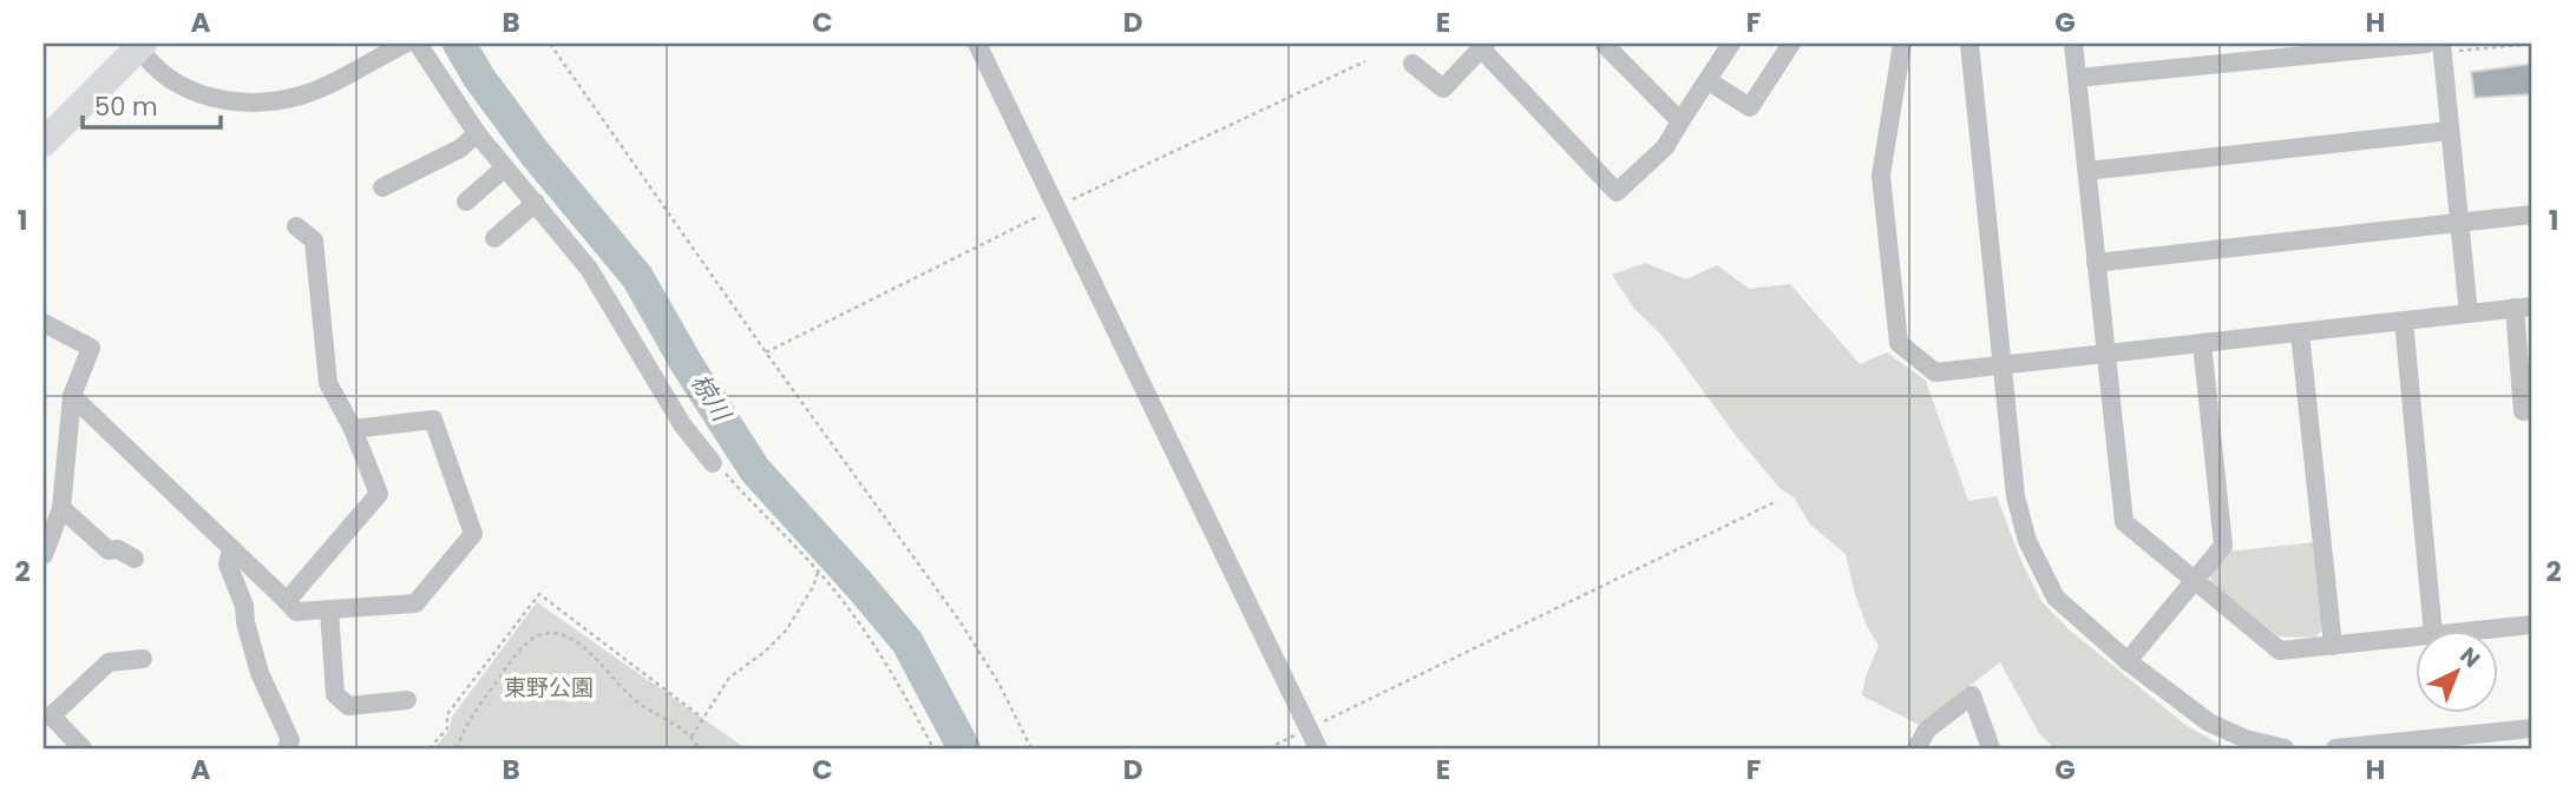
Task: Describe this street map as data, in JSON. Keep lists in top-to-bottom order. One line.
{"water":["椋川"],"parks":["東野公園"],"scale_bar":"50 m","north":"top right","grid":{"columns":["A","B","C","D","E","F","G","H"],"rows":["1","2"]}}
